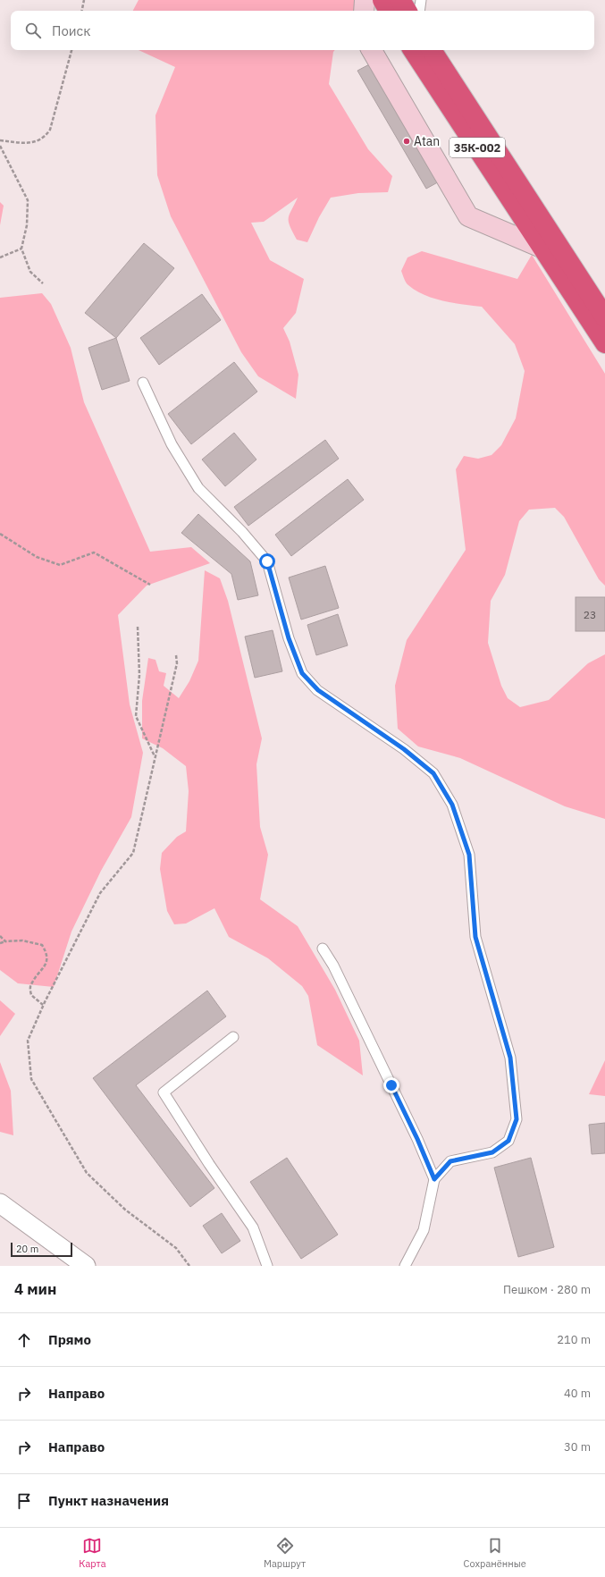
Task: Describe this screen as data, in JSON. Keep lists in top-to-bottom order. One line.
{"streets":{"highway":["35К-002"]},"places":["Atan"],"house_numbers":["23"],"scale_bar":"20 m","page":{"search":"Поиск","scale":"20 m","heading":["4 мин","Пешком · 280 m"],"list":[["Прямо","210 m"],["Направо","40 m"],["Направо","30 m"],"Пункт назначения"],"nav":["Карта","Маршрут","Сохранённые"]}}
